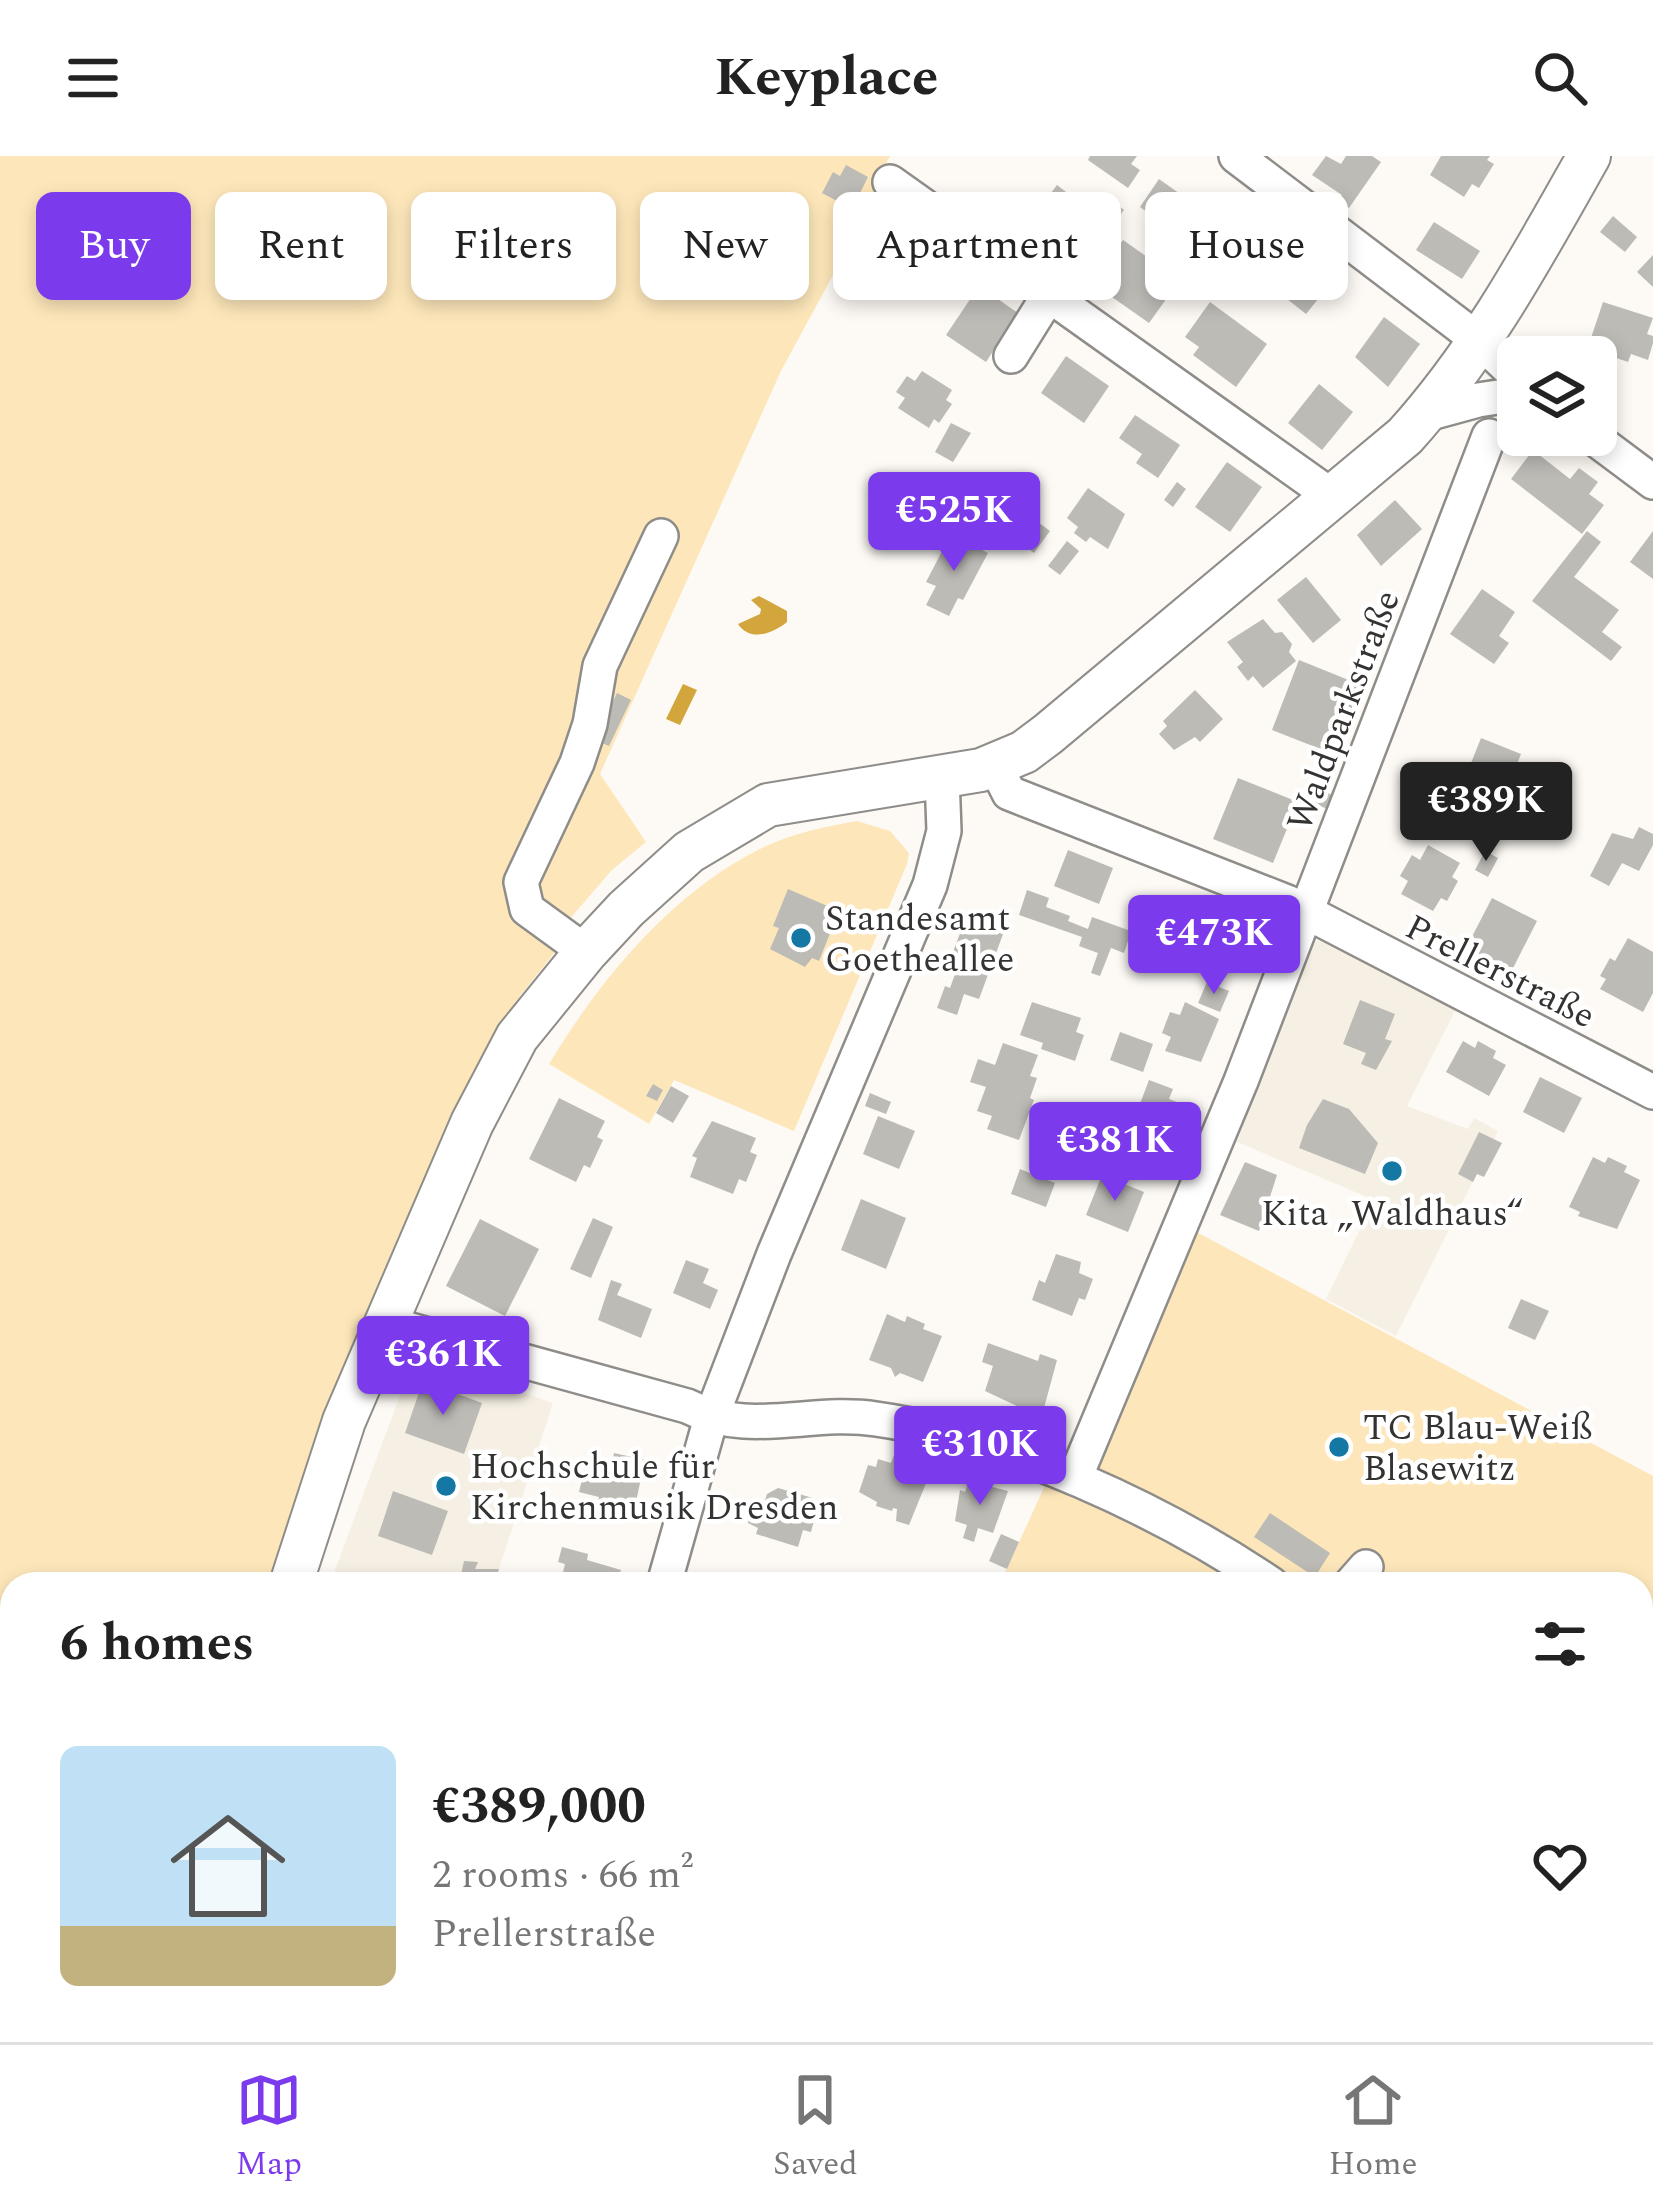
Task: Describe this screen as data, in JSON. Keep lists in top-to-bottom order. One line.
{"streets":{"street":["Waldparkstraße","Prellerstraße"]},"crossings":[["Waldparkstraße","Prellerstraße"]],"places":["Standesamt Goetheallee","Kita „Waldhaus“","TC Blau-Weiß Blasewitz","Hochschule für Kirchenmusik Dresden"],"page":{"header":"Keyplace","chip":["Buy","Rent","Filters","New","Apartment","House"],"price":["€525K","€389K","€473K","€381K","€361K","€310K"],"heading":"6 homes","list":[{"name":"€389,000","note":"2 rooms · 66 m² · Prellerstraße"}],"tabs":["Map","Saved","Home"]}}
